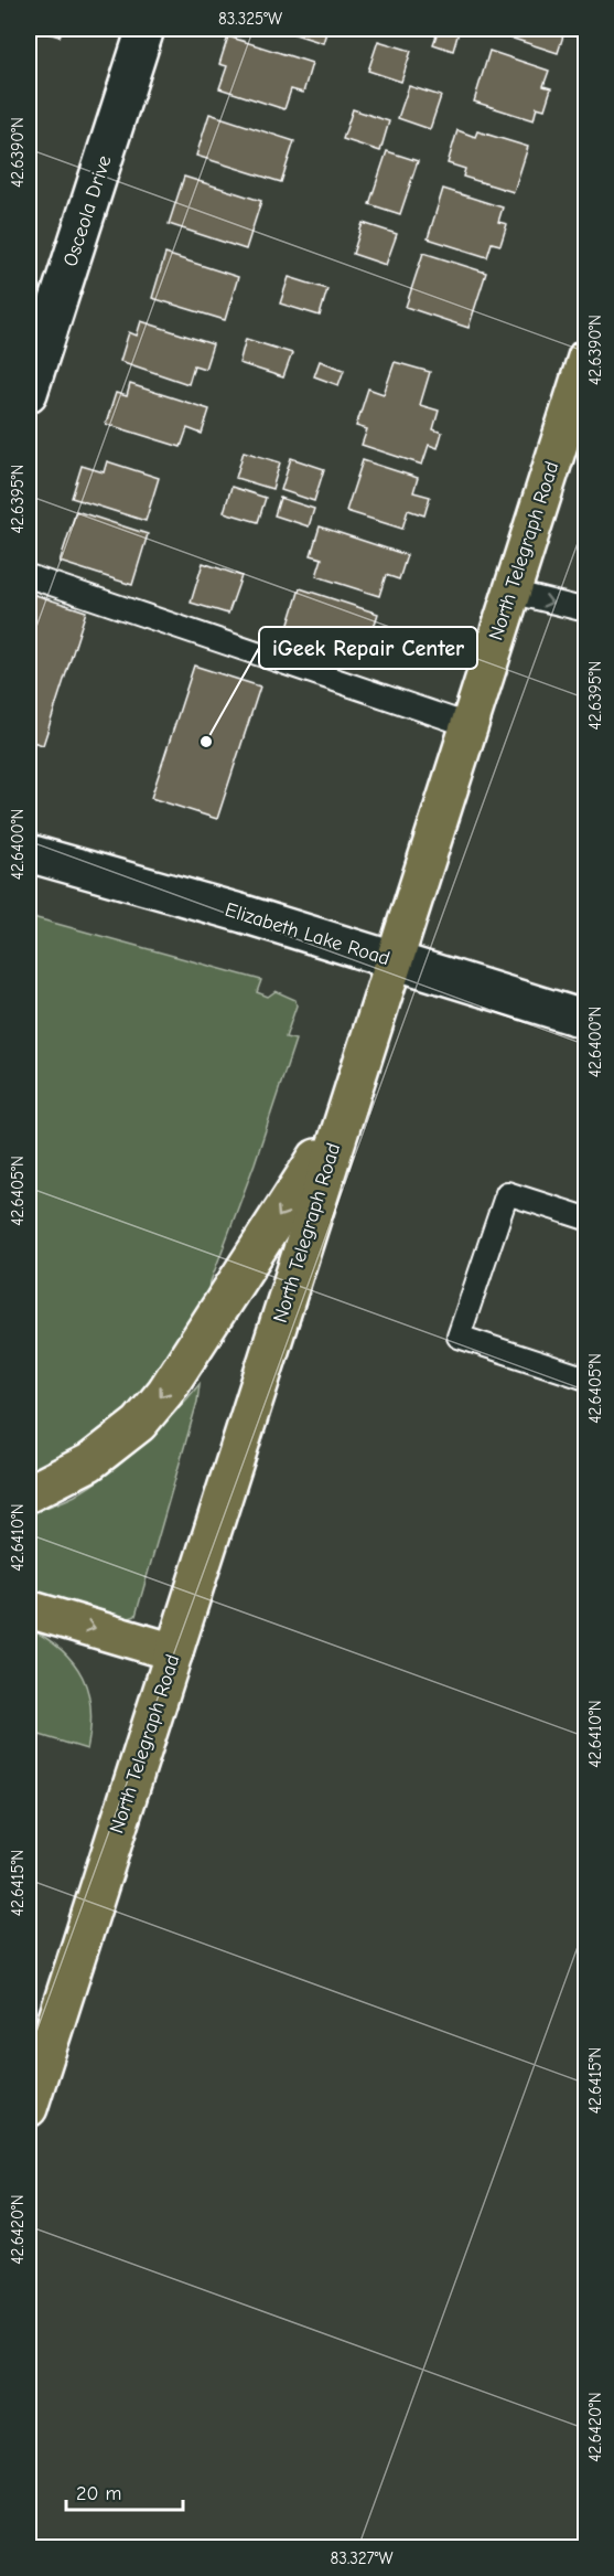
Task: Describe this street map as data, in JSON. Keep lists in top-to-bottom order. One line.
{"streets":{"main road":["Osceola Drive","North Telegraph Road","Elizabeth Lake Road"]},"crossings":[["North Telegraph Road","Elizabeth Lake Road"]],"places":["iGeek Repair Center"],"scale_bar":"20 m","coordinates":["83.325°W","42.6390°N","42.6395°N","42.6400°N","42.6405°N","42.6410°N","42.6415°N","42.6420°N","83.327°W"]}
